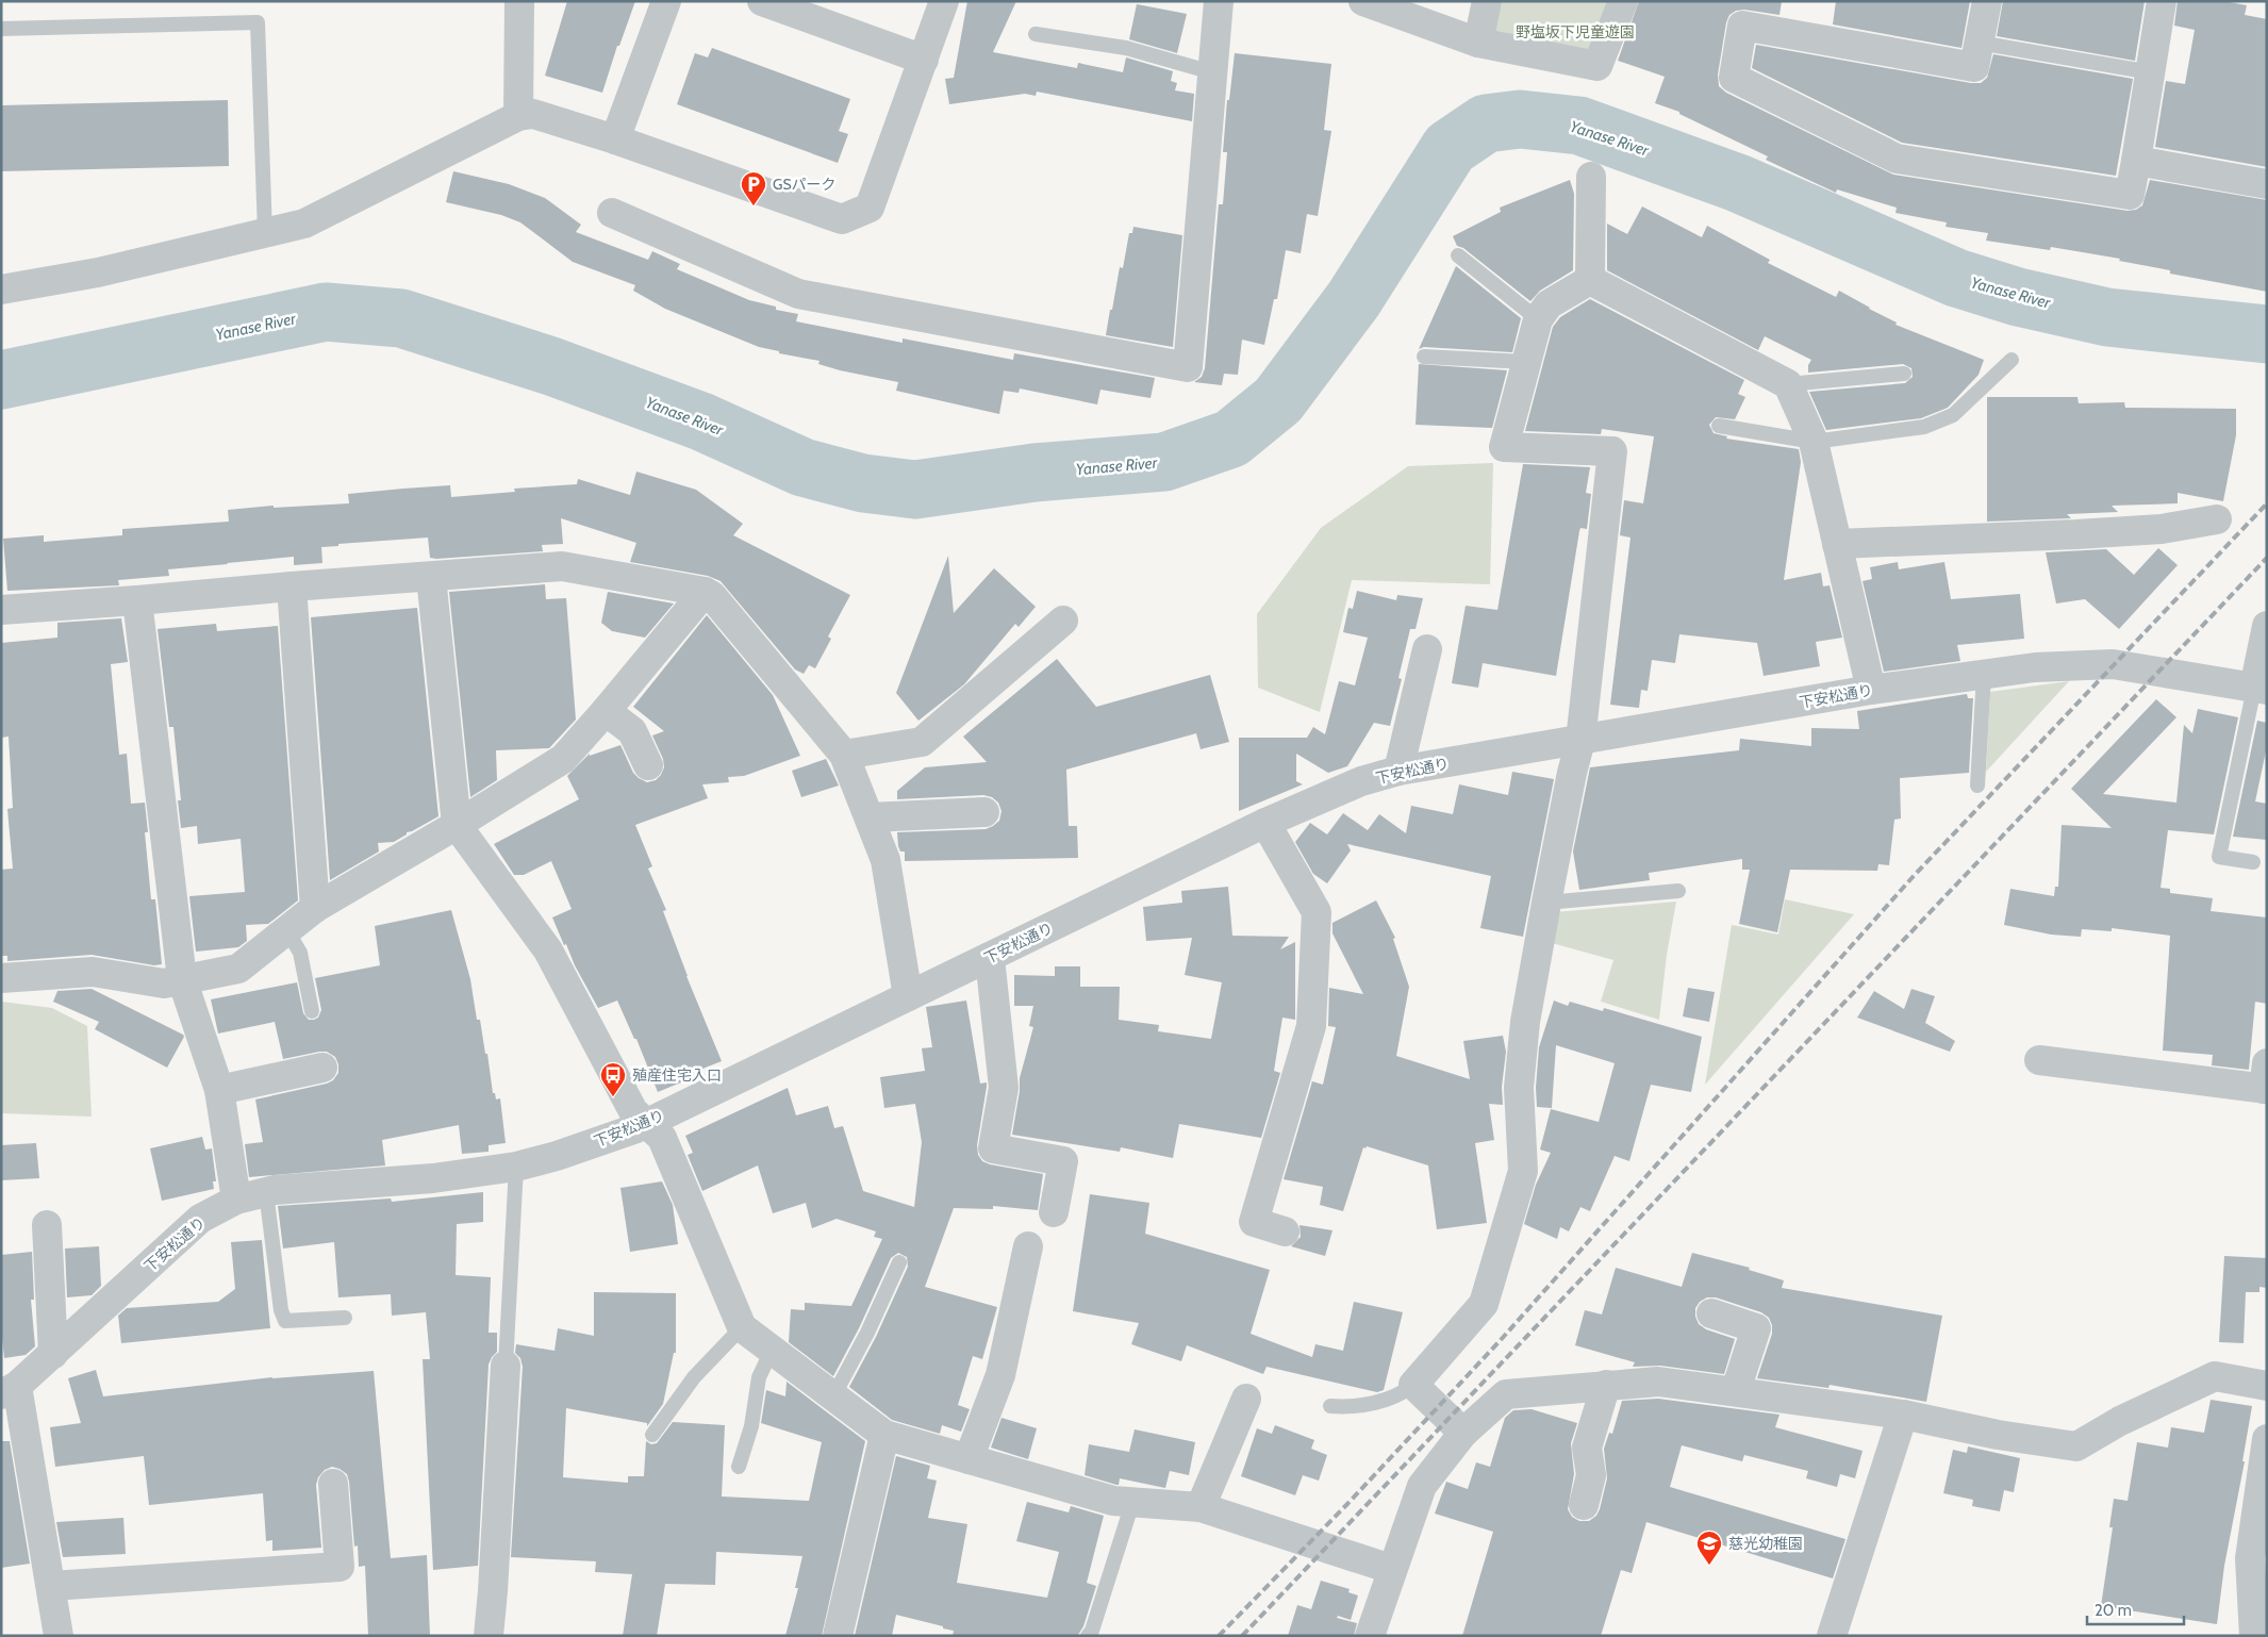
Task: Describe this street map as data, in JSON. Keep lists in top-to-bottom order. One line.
{"streets":{"street":["下安松通り"]},"water":["Yanase River"],"parks":["野塩坂下児童遊園"],"places":{"parking":["GSパーク"],"bus stop":["殖産住宅入口"],"school or university":["慈光幼稚園"]},"scale_bar":"20 m"}
